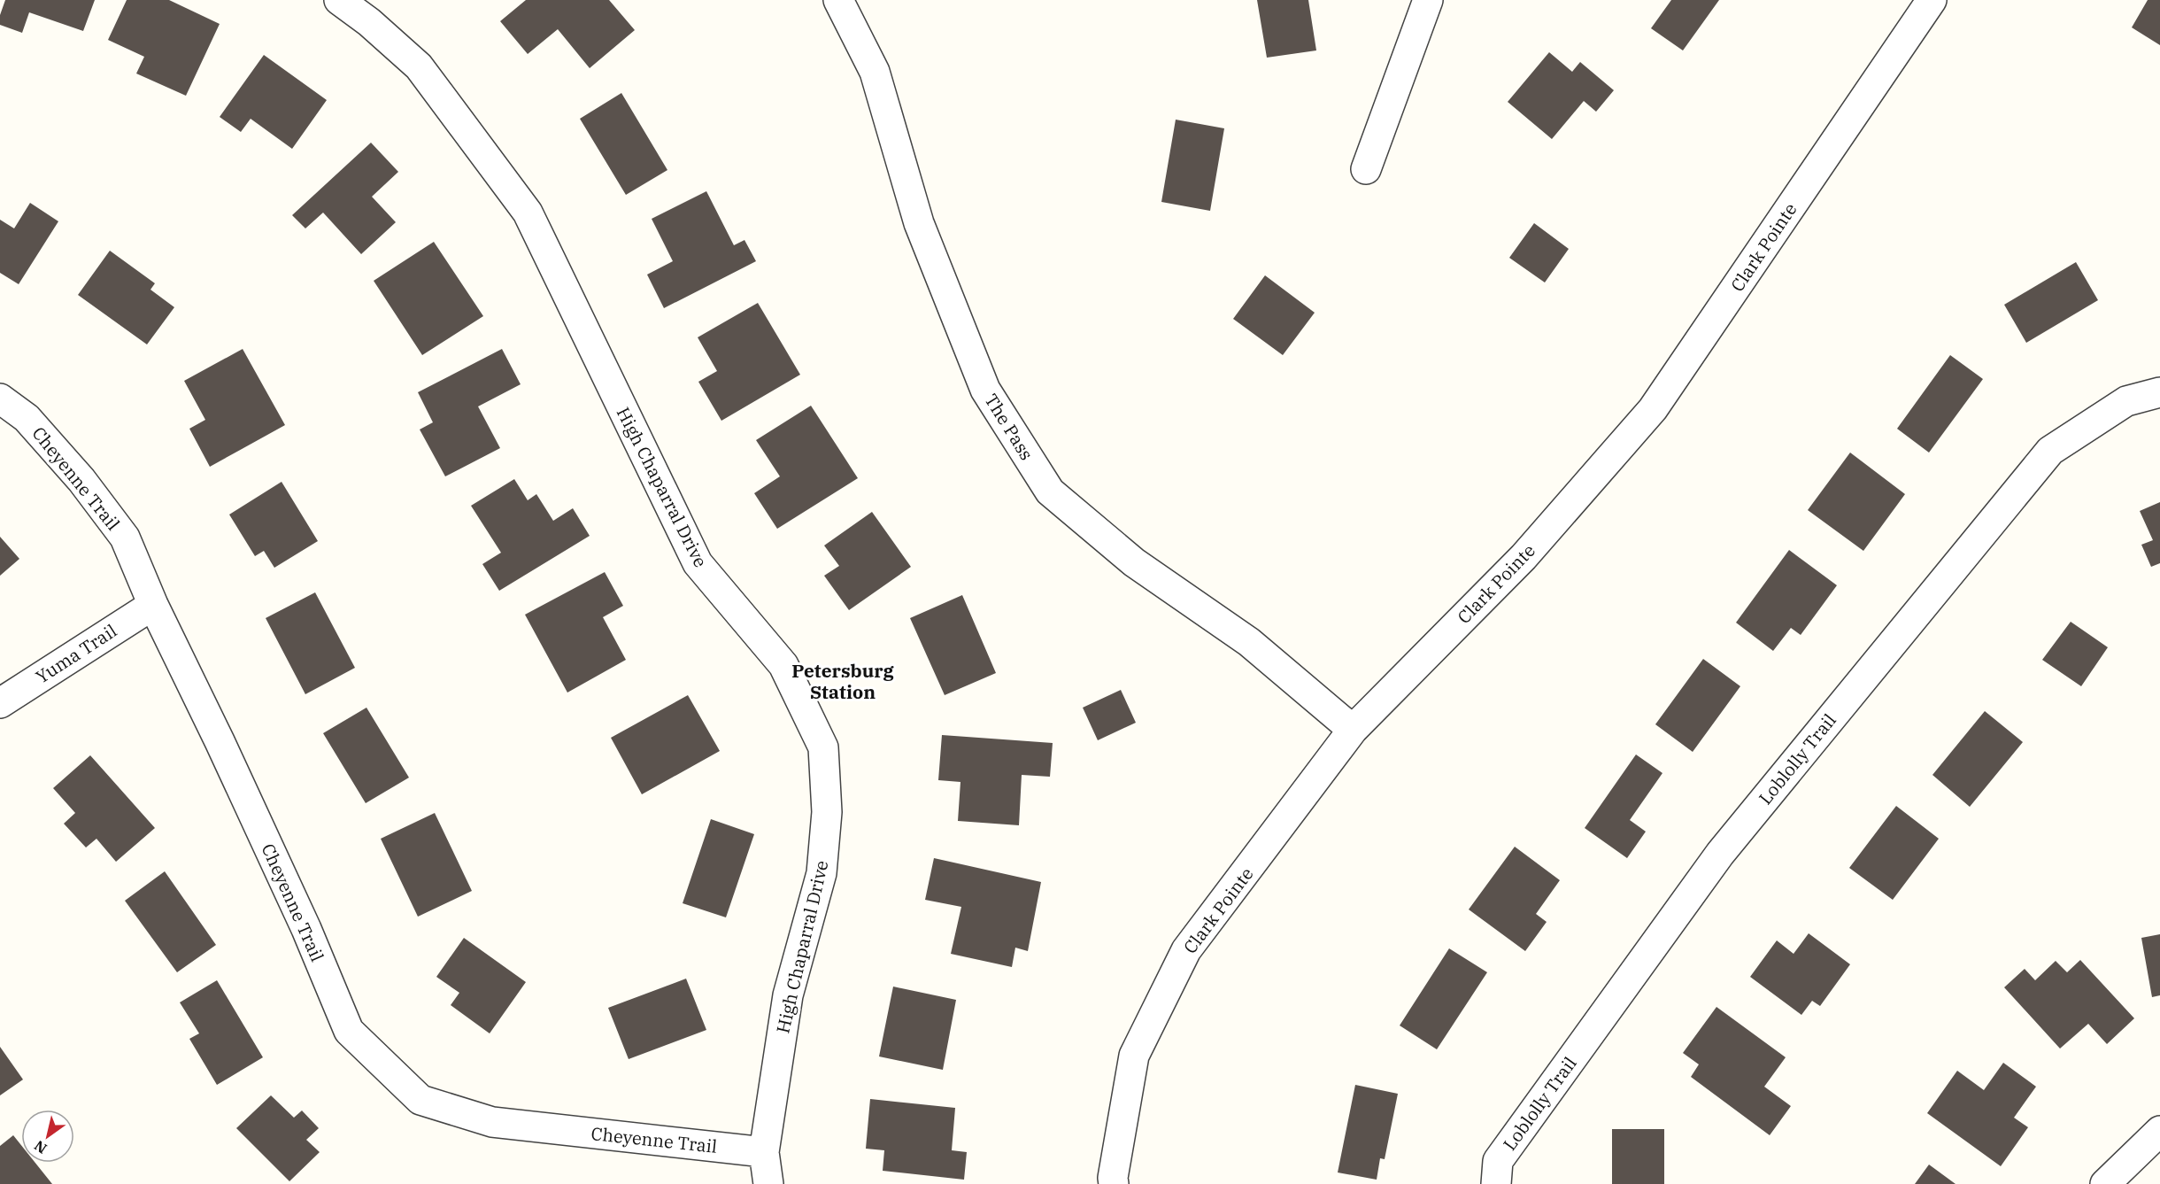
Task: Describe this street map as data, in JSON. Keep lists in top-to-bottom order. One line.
{"streets":{"street":["Clark Pointe","The Pass","Cheyenne Trail","High Chaparral Drive","Yuma Trail","Loblolly Trail"]},"crossings":[["Clark Pointe","The Pass"],["Cheyenne Trail","High Chaparral Drive"],["Cheyenne Trail","Yuma Trail"]],"districts":["Petersburg Station"],"north":"bottom left"}
